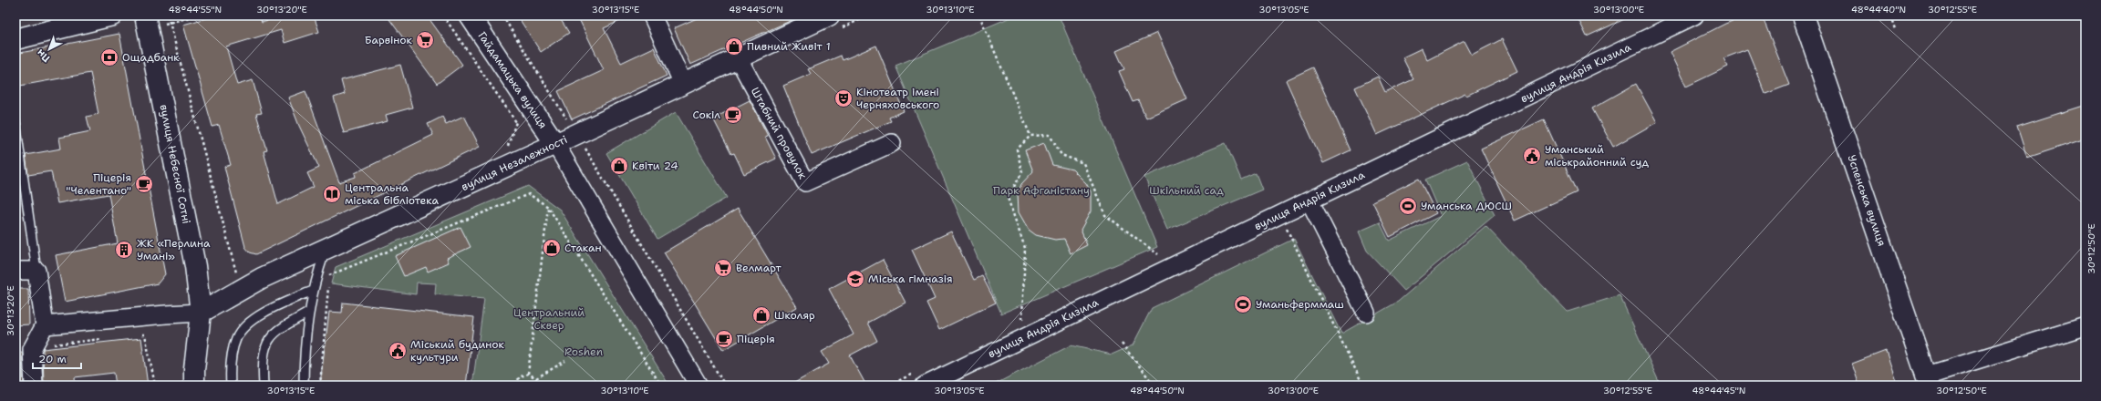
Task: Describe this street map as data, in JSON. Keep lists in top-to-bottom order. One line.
{"streets":{"main road":["Гайдамацька вулиця","вулиця Незалежності","вулиця Небесної Сотні","Успенська вулиця"],"street":["вулиця Андрія Кизила","Штабний провулок"]},"crossings":[["Гайдамацька вулиця","вулиця Незалежності"],["Штабний провулок","вулиця Незалежності"],["вулиця Незалежності","вулиця Небесної Сотні"]],"parks":["Парк Афганістану","Шкільний сад","Центральний Сквер","Roshen"],"places":{"supermarket":["Барвінок","Велмарт"],"shop":["Пивний Живіт 1","Квіти 24","Стакан","Школяр"],"bank":["Ощадбанк"],"theatre":["Кінотеатр імені Черняховського"],"cafe":["Сокіл","Піцерія \"Челентано\"","Піцерія"],"public building":["Уманський міськрайонний суд","Міський будинок культури"],"library":["Центральна міська бібліотека"],"sports":["Уманська ДЮСШ","Уманьферммаш"],"building":["ЖК «Перлина Умані»"],"school or university":["Міська гімназія"]},"scale_bar":"20 m","north":"bottom left","coordinates":["48°44'55\"N","30°13'20\"E","30°13'15\"E","48°44'50\"N","30°13'10\"E","30°13'05\"E","30°13'00\"E","48°44'40\"N","30°12'55\"E","30°12'50\"E","48°44'45\"N"]}
